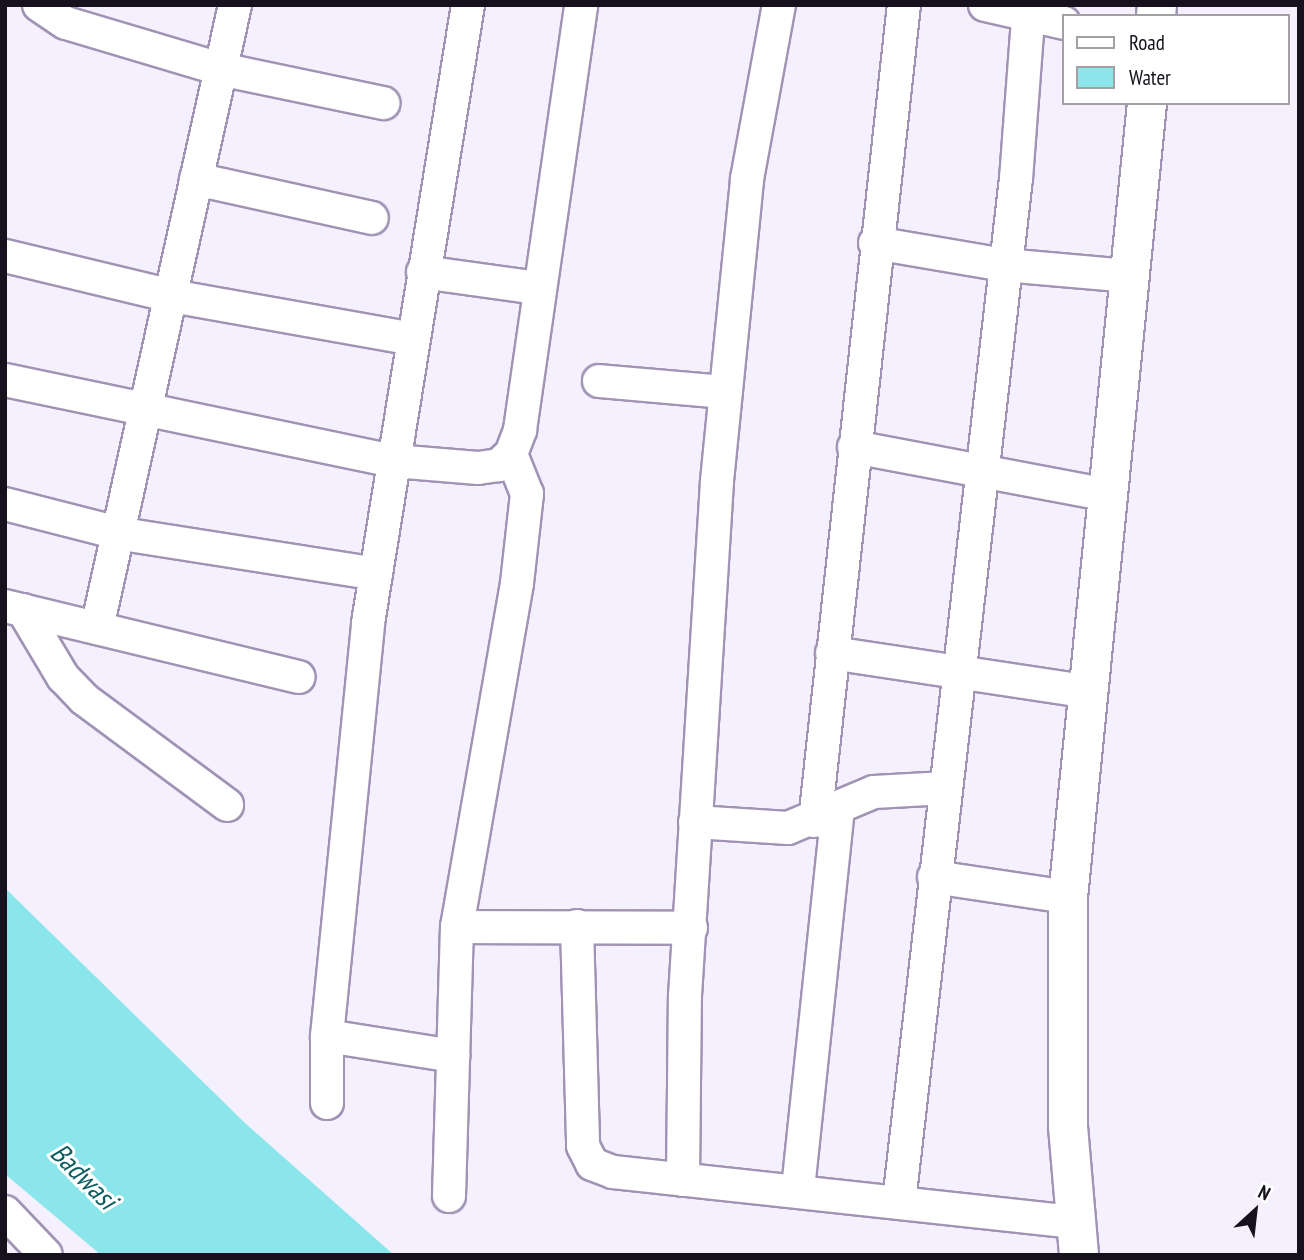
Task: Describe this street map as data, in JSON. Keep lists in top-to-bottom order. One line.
{"water":["Badwasi"],"legend":["Road","Water"],"north":"top right"}
